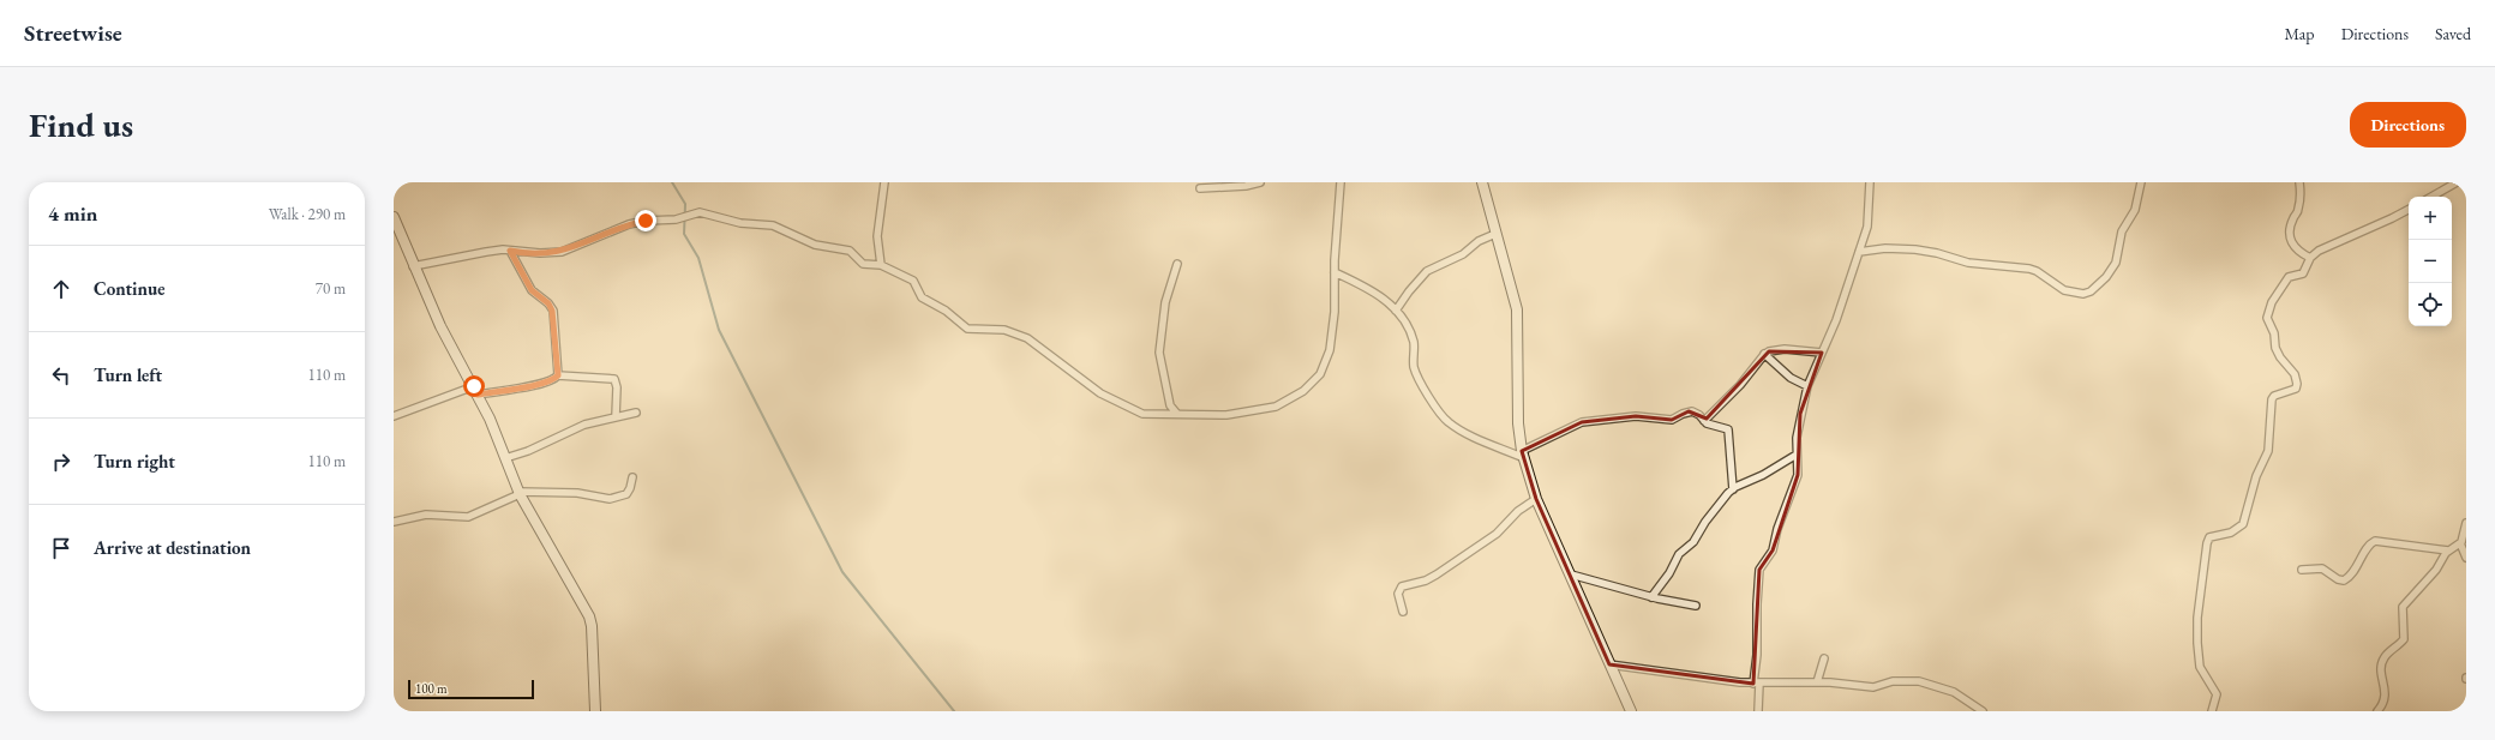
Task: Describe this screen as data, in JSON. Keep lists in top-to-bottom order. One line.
{"scale_bar":"100 m","page":{"header":"Streetwise","nav":["Map","Directions","Saved"],"buttons":"Directions","title":"Find us","heading":["4 min","Walk · 290 m"],"map_buttons":["+","−"],"list":[["Continue","70 m"],["Turn left","110 m"],["Turn right","110 m"],"Arrive at destination"],"scale":"100 m"}}
